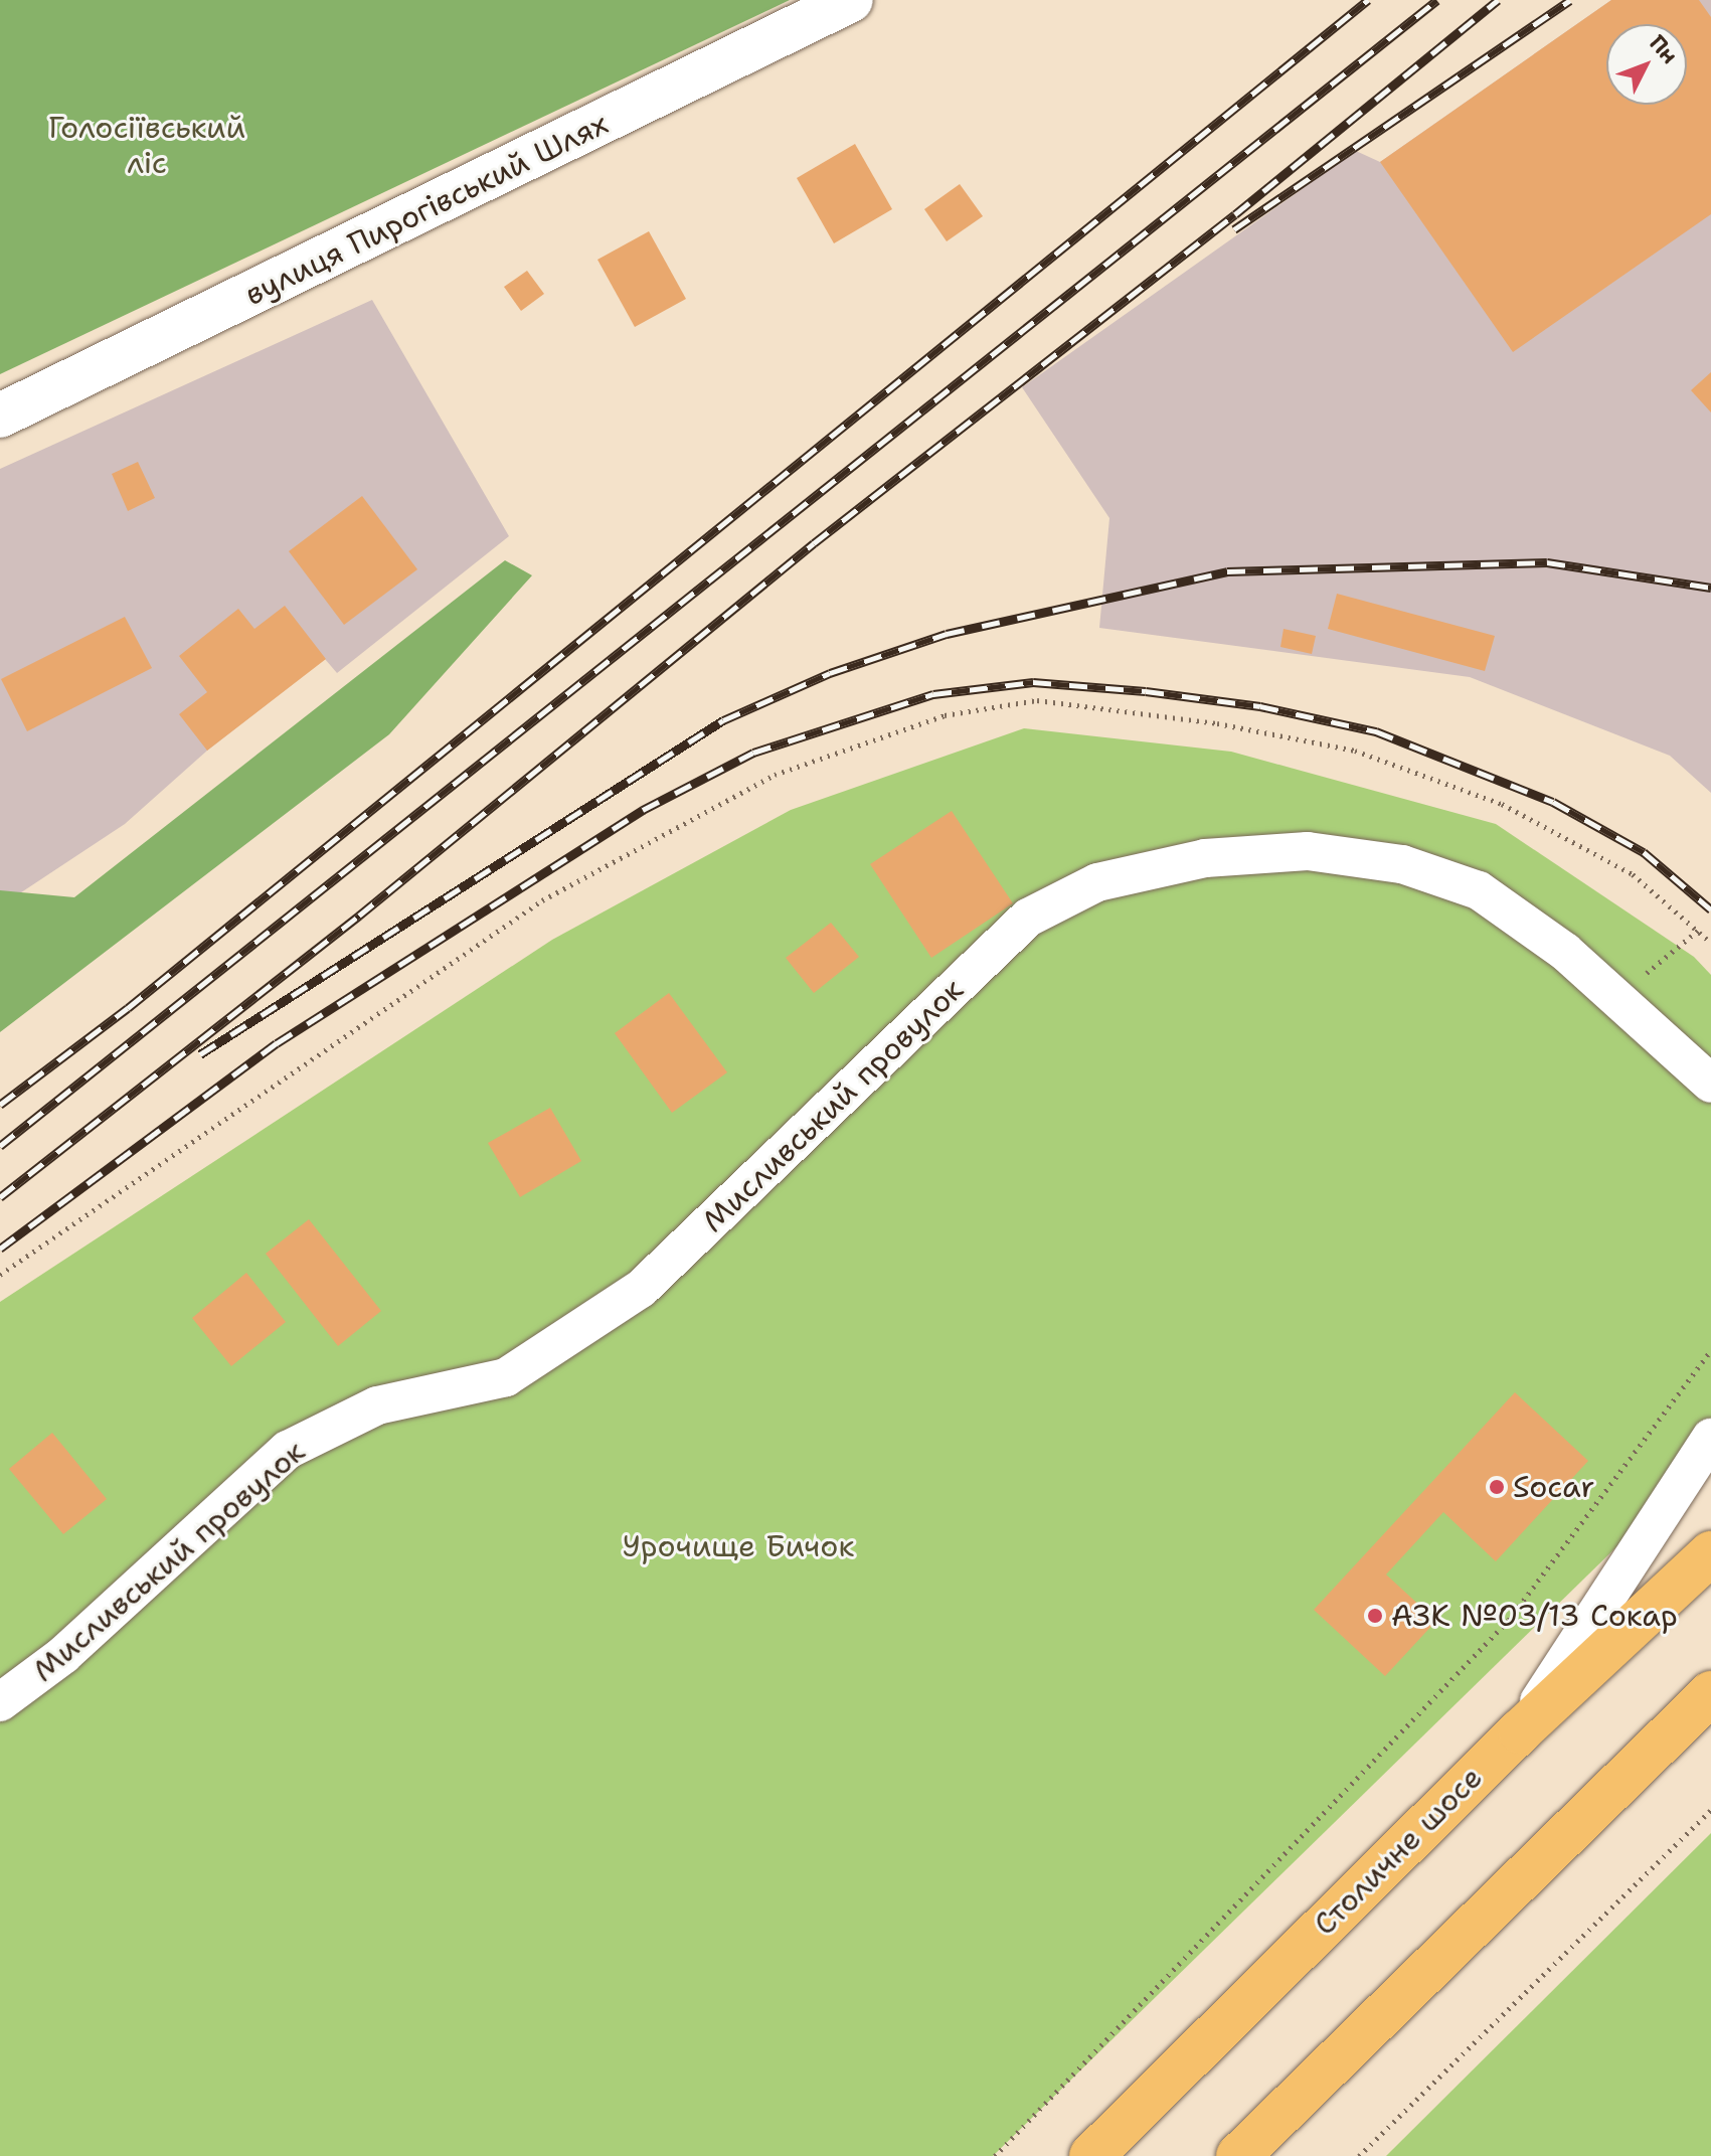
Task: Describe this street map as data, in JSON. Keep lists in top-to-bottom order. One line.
{"streets":{"highway":["Столичне шосе"],"street":["вулиця Пирогівський Шлях","Мисливський провулок"]},"parks":["Голосіївський ліс","Урочище Бичок"],"places":["Socar","АЗК №03/13 Сокар"],"north":"top right"}
